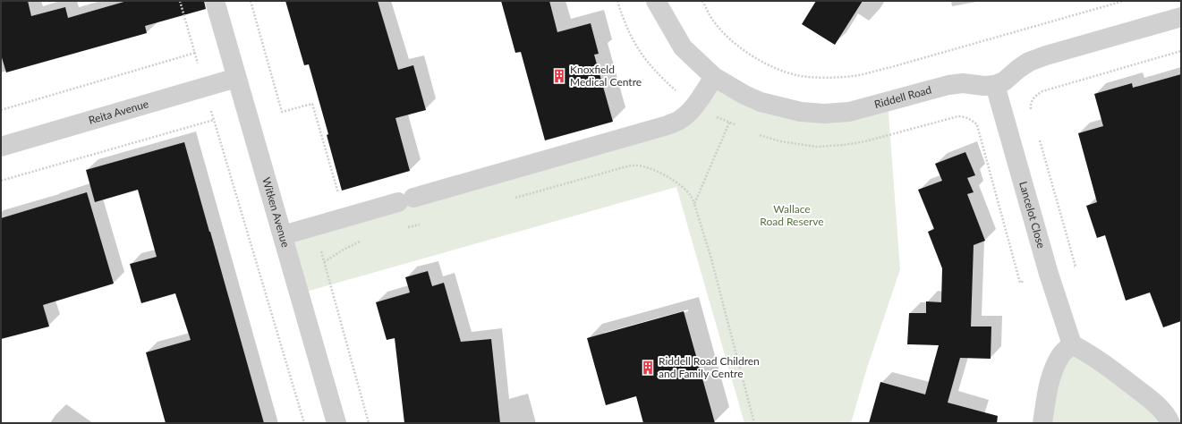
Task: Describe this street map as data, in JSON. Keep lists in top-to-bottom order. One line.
{"streets":{"street":["Riddell Road","Reita Avenue","Witken Avenue","Lancelot Close"]},"crossings":[["Riddell Road","Lancelot Close"],["Reita Avenue","Witken Avenue"]],"parks":["Wallace Road Reserve"],"places":{"building":["Knoxfield Medical Centre","Riddell Road Children and Family Centre"]}}
